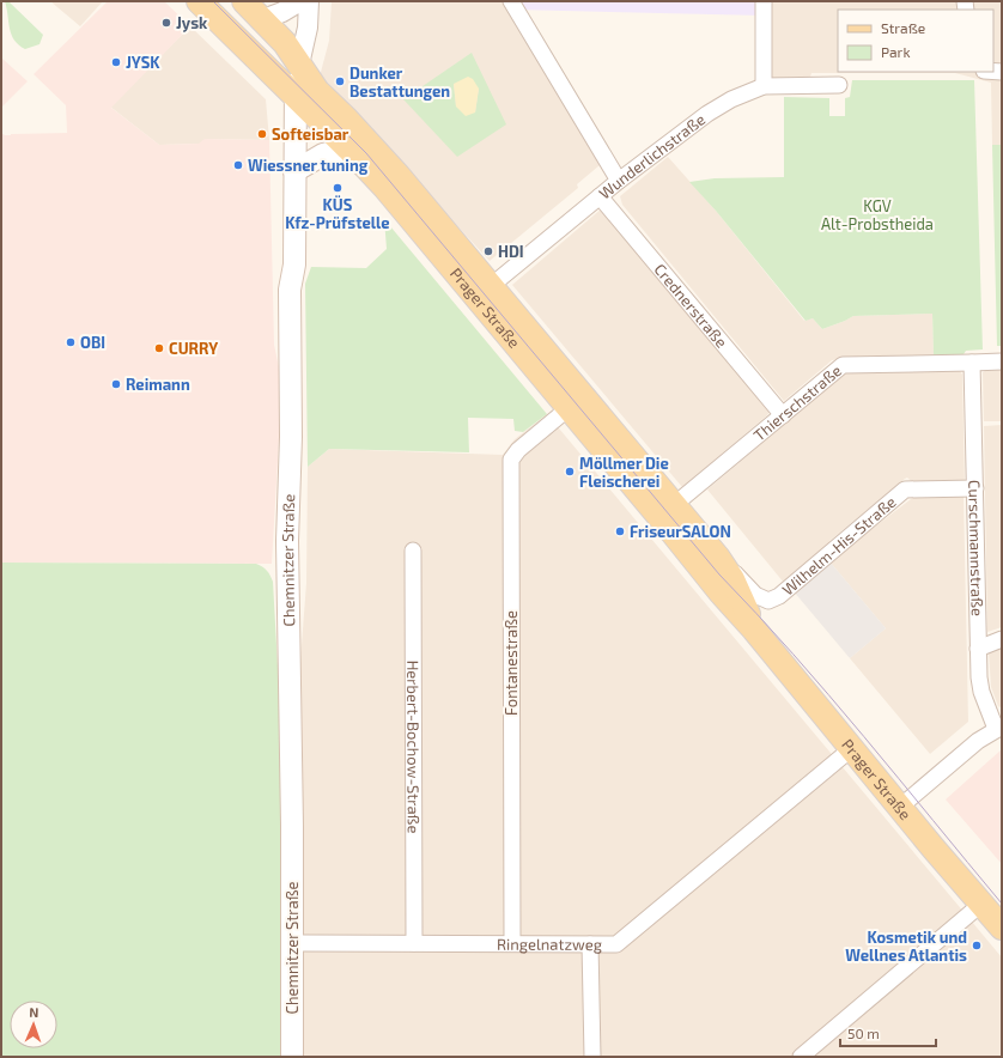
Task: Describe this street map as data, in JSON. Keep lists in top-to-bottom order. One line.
{"streets":{"main road":["Prager Straße","Chemnitzer Straße"],"street":["Wunderlichstraße","Crednerstraße","Thierschstraße","Wilhelm-His-Straße","Curschmannstraße","Fontanestraße","Herbert-Bochow-Straße","Ringelnatzweg"]},"crossings":[["Wunderlichstraße","Crednerstraße"],["Wunderlichstraße","Prager Straße"],["Crednerstraße","Thierschstraße"],["Prager Straße","Thierschstraße"],["Prager Straße","Wilhelm-His-Straße"],["Prager Straße","Chemnitzer Straße"],["Prager Straße","Fontanestraße"],["Prager Straße","Ringelnatzweg"],["Thierschstraße","Curschmannstraße"],["Wilhelm-His-Straße","Curschmannstraße"],["Chemnitzer Straße","Ringelnatzweg"],["Fontanestraße","Ringelnatzweg"],["Herbert-Bochow-Straße","Ringelnatzweg"]],"parks":["KGV Alt-Probstheida"],"places":["Jysk","JYSK","Dunker Bestattungen","Softeisbar","Wiessner tuning","KÜS Kfz-Prüfstelle","HDI","OBI","CURRY","Reimann","Möllmer Die Fleischerei","FriseurSALON","Kosmetik und Wellnes Atlantis"],"legend":["Straße","Park"],"scale_bar":"50 m","north":"top"}
